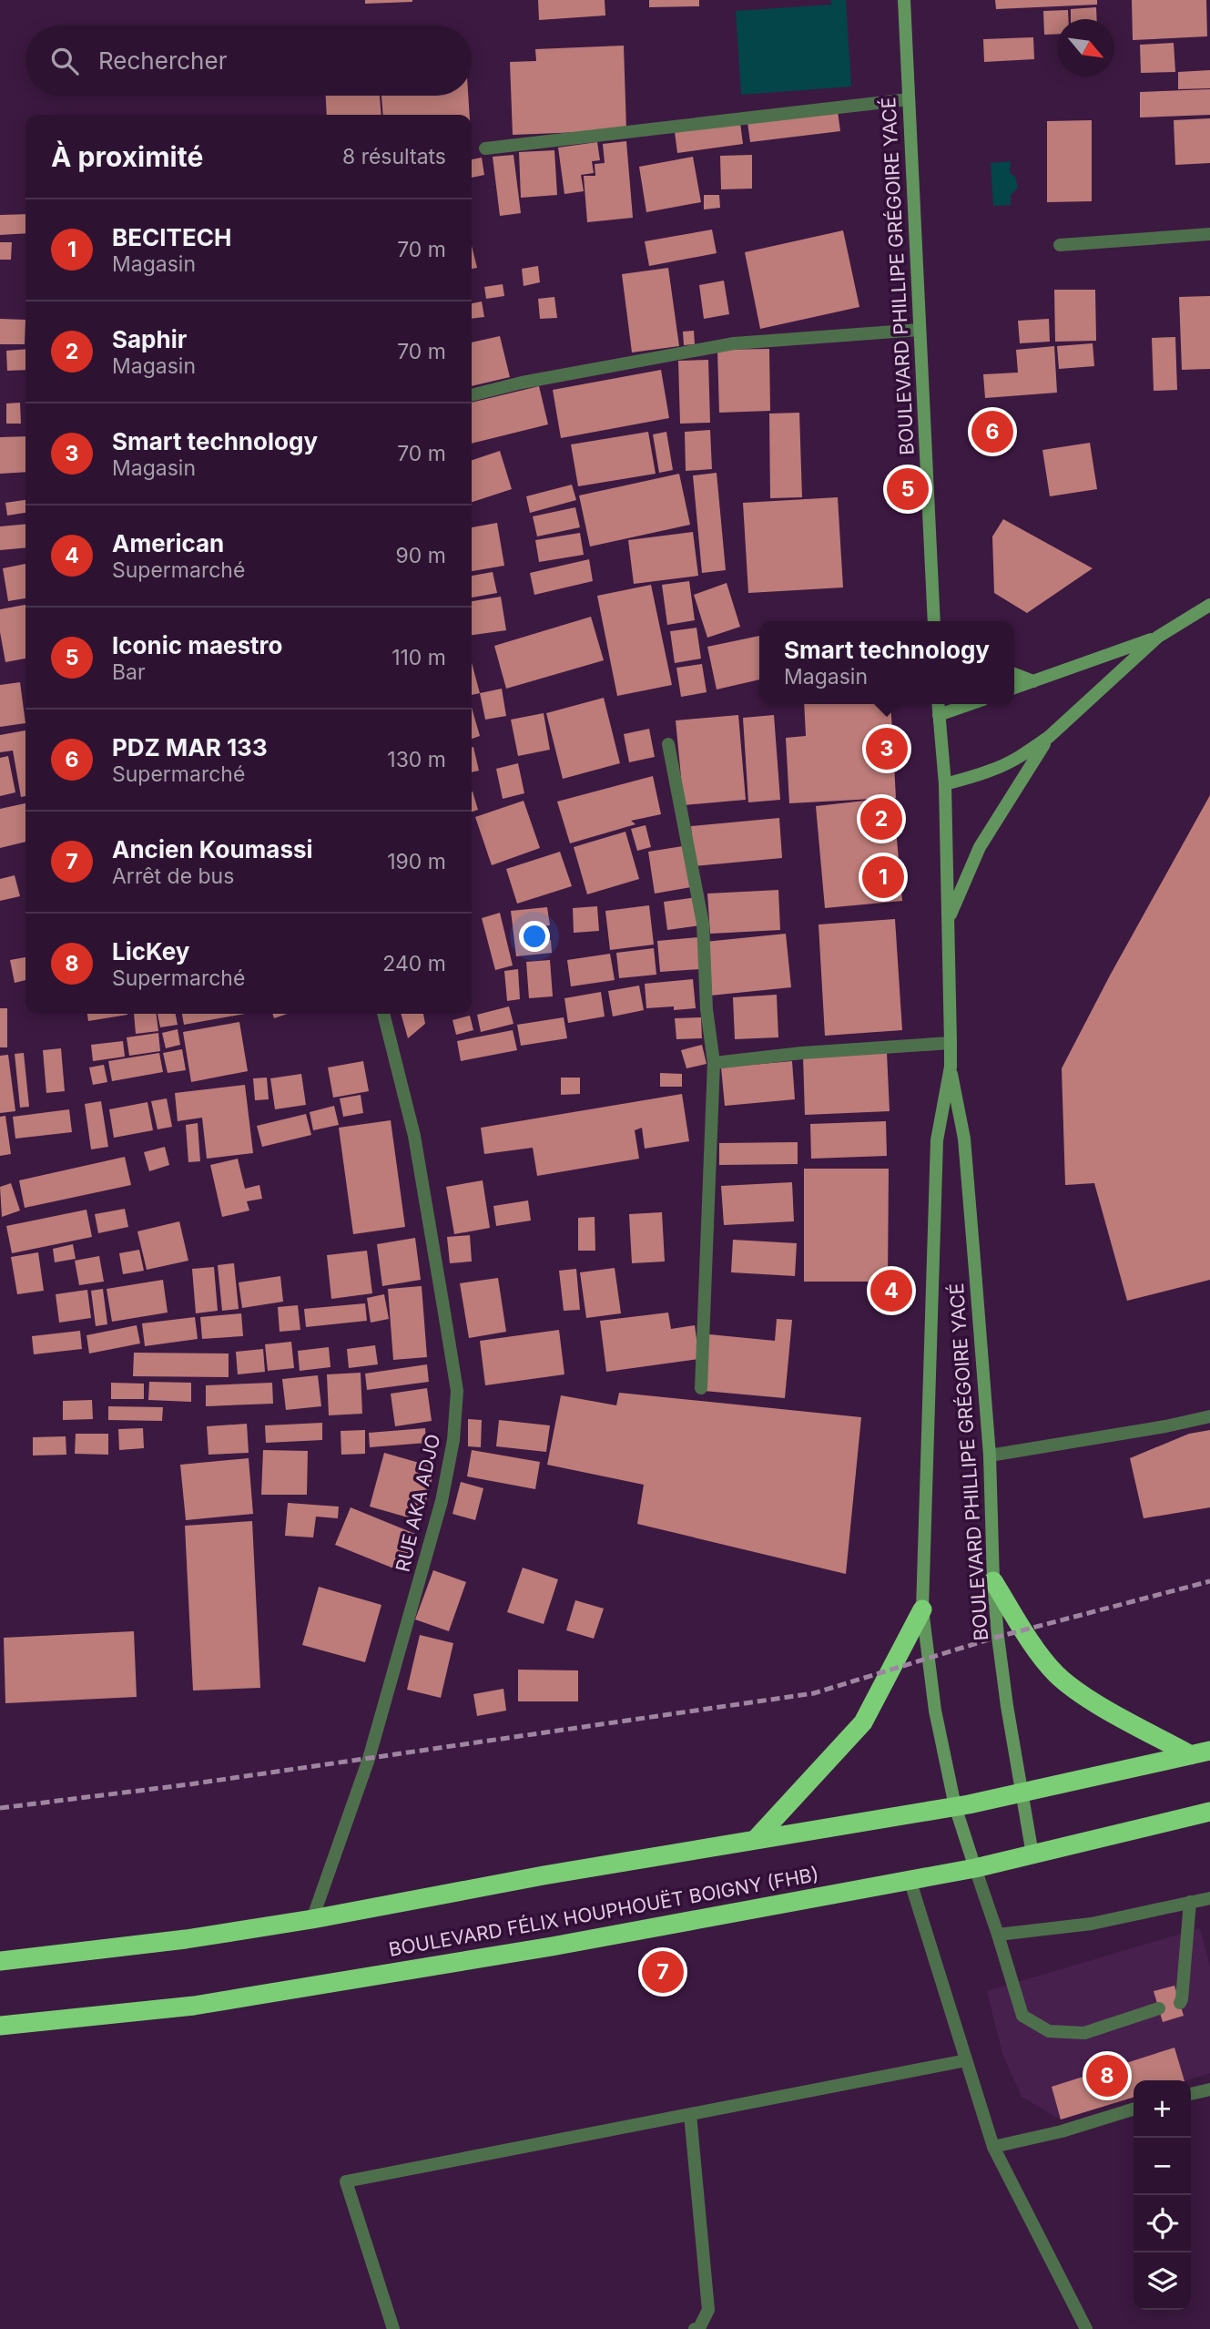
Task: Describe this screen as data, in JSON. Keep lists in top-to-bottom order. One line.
{"streets":{"highway":["BOULEVARD FÉLIX HOUPHOUËT BOIGNY (FHB)"],"main road":["BOULEVARD PHILLIPE GRÉGOIRE YACÉ"],"street":["RUE AKA ADJO"]},"crossings":[["BOULEVARD PHILLIPE GRÉGOIRE YACÉ","BOULEVARD FÉLIX HOUPHOUËT BOIGNY (FHB)"]],"north":"bottom right","page":{"search":"Rechercher","heading":["À proximité","8 résultats"],"list":[{"mark":"1","name":"BECITECH","note":"Magasin","value":"70 m"},{"mark":"2","name":"Saphir","note":"Magasin","value":"70 m"},{"mark":"3","name":"Smart technology","note":"Magasin","value":"70 m"},{"mark":"4","name":"American","note":"Supermarché","value":"90 m"},{"mark":"5","name":"Iconic maestro","note":"Bar","value":"110 m"},{"mark":"6","name":"PDZ MAR 133","note":"Supermarché","value":"130 m"},{"mark":"7","name":"Ancien Koumassi","note":"Arrêt de bus","value":"190 m"},{"mark":"8","name":"LicKey","note":"Supermarché","value":"240 m"}],"pins":["6","5","3","2","1","4","7","8"],"popup":["Smart technology","Magasin"],"map_buttons":["+","−"]}}
